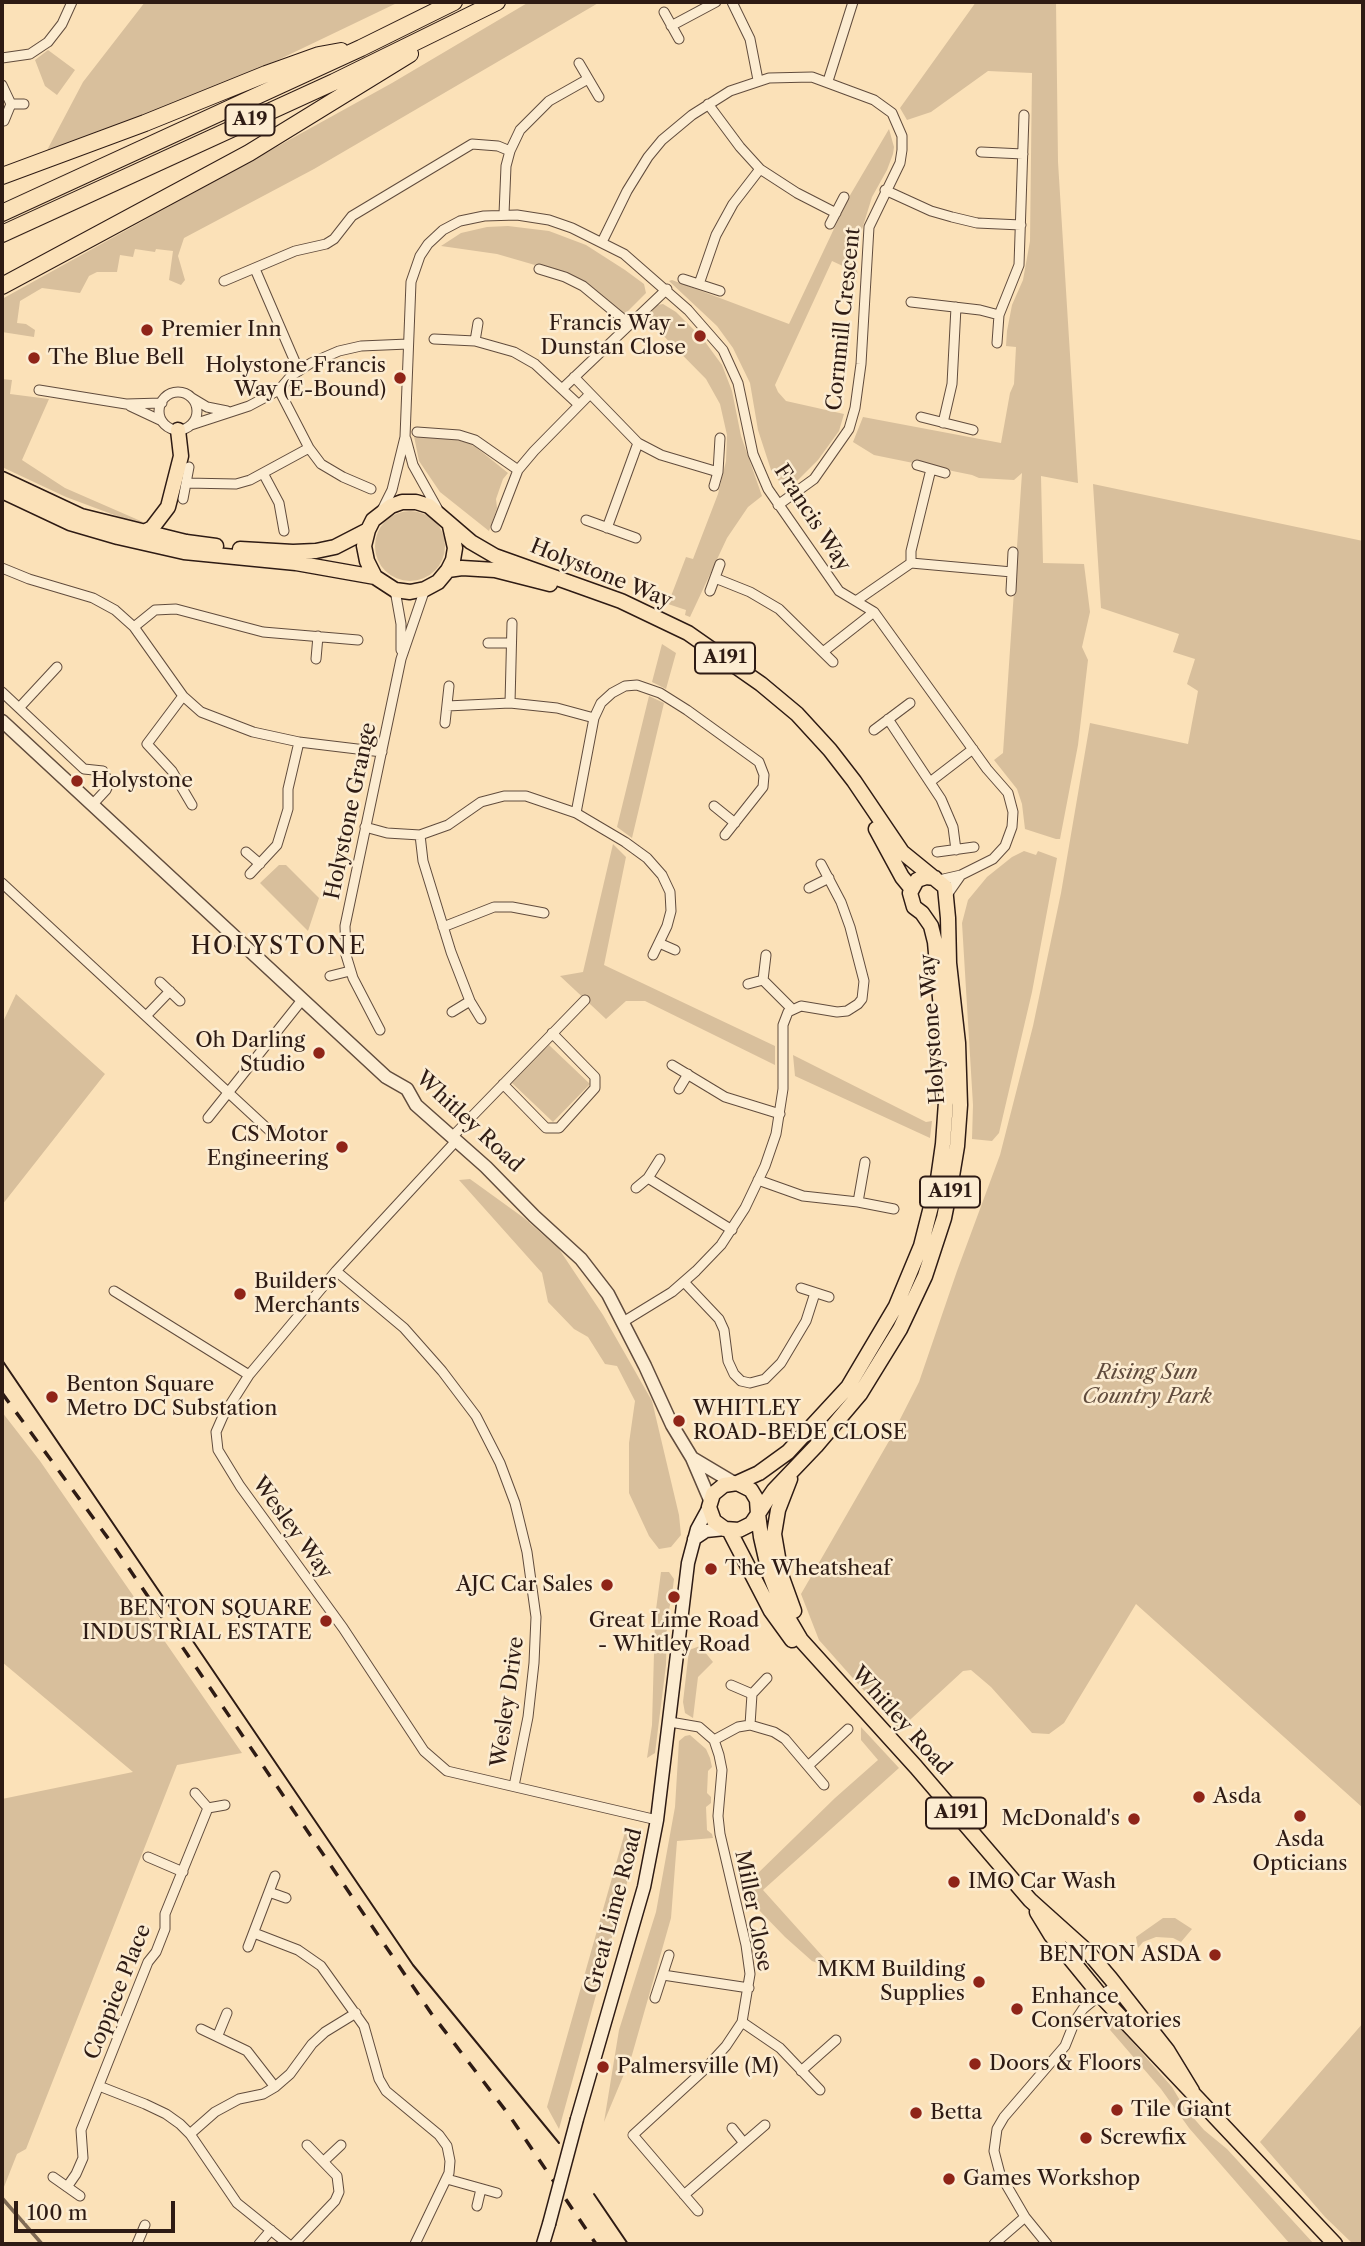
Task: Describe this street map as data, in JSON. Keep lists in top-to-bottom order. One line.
{"streets":{"highway":["A19"],"main road":["Holystone Way","A191","Whitley Road"],"street":["Cornmill Crescent","Francis Way","Holystone Grange","Wesley Way","Wesley Drive","Great Lime Road","Miller Close","Coppice Place"]},"crossings":[["Cornmill Crescent","Francis Way"],["Francis Way","Holystone Way"],["Francis Way","Holystone Grange"],["Holystone Way","A191"],["Holystone Way","Holystone Grange"],["Holystone Way","Whitley Road"],["Holystone Way","Great Lime Road"],["A191","Whitley Road"],["A191","Great Lime Road"],["Whitley Road","Wesley Way"],["Whitley Road","Great Lime Road"],["Wesley Way","Wesley Drive"],["Wesley Way","Great Lime Road"]],"districts":["HOLYSTONE"],"parks":["Rising Sun Country Park"],"places":["Premier Inn","Francis Way - Dunstan Close","The Blue Bell","Holystone Francis Way (E-Bound)","Holystone","Oh Darling Studio","CS Motor Engineering","Builders Merchants","Benton Square Metro DC Substation","WHITLEY ROAD-BEDE CLOSE","The Wheatsheaf","AJC Car Sales","Great Lime Road - Whitley Road","BENTON SQUARE INDUSTRIAL ESTATE","Asda","Asda Opticians","McDonald's","IMO Car Wash","BENTON ASDA","MKM Building Supplies","Enhance Conservatories","Doors & Floors","Palmersville (M)","Tile Giant","Betta","Screwfix","Games Workshop"],"scale_bar":"100 m"}
